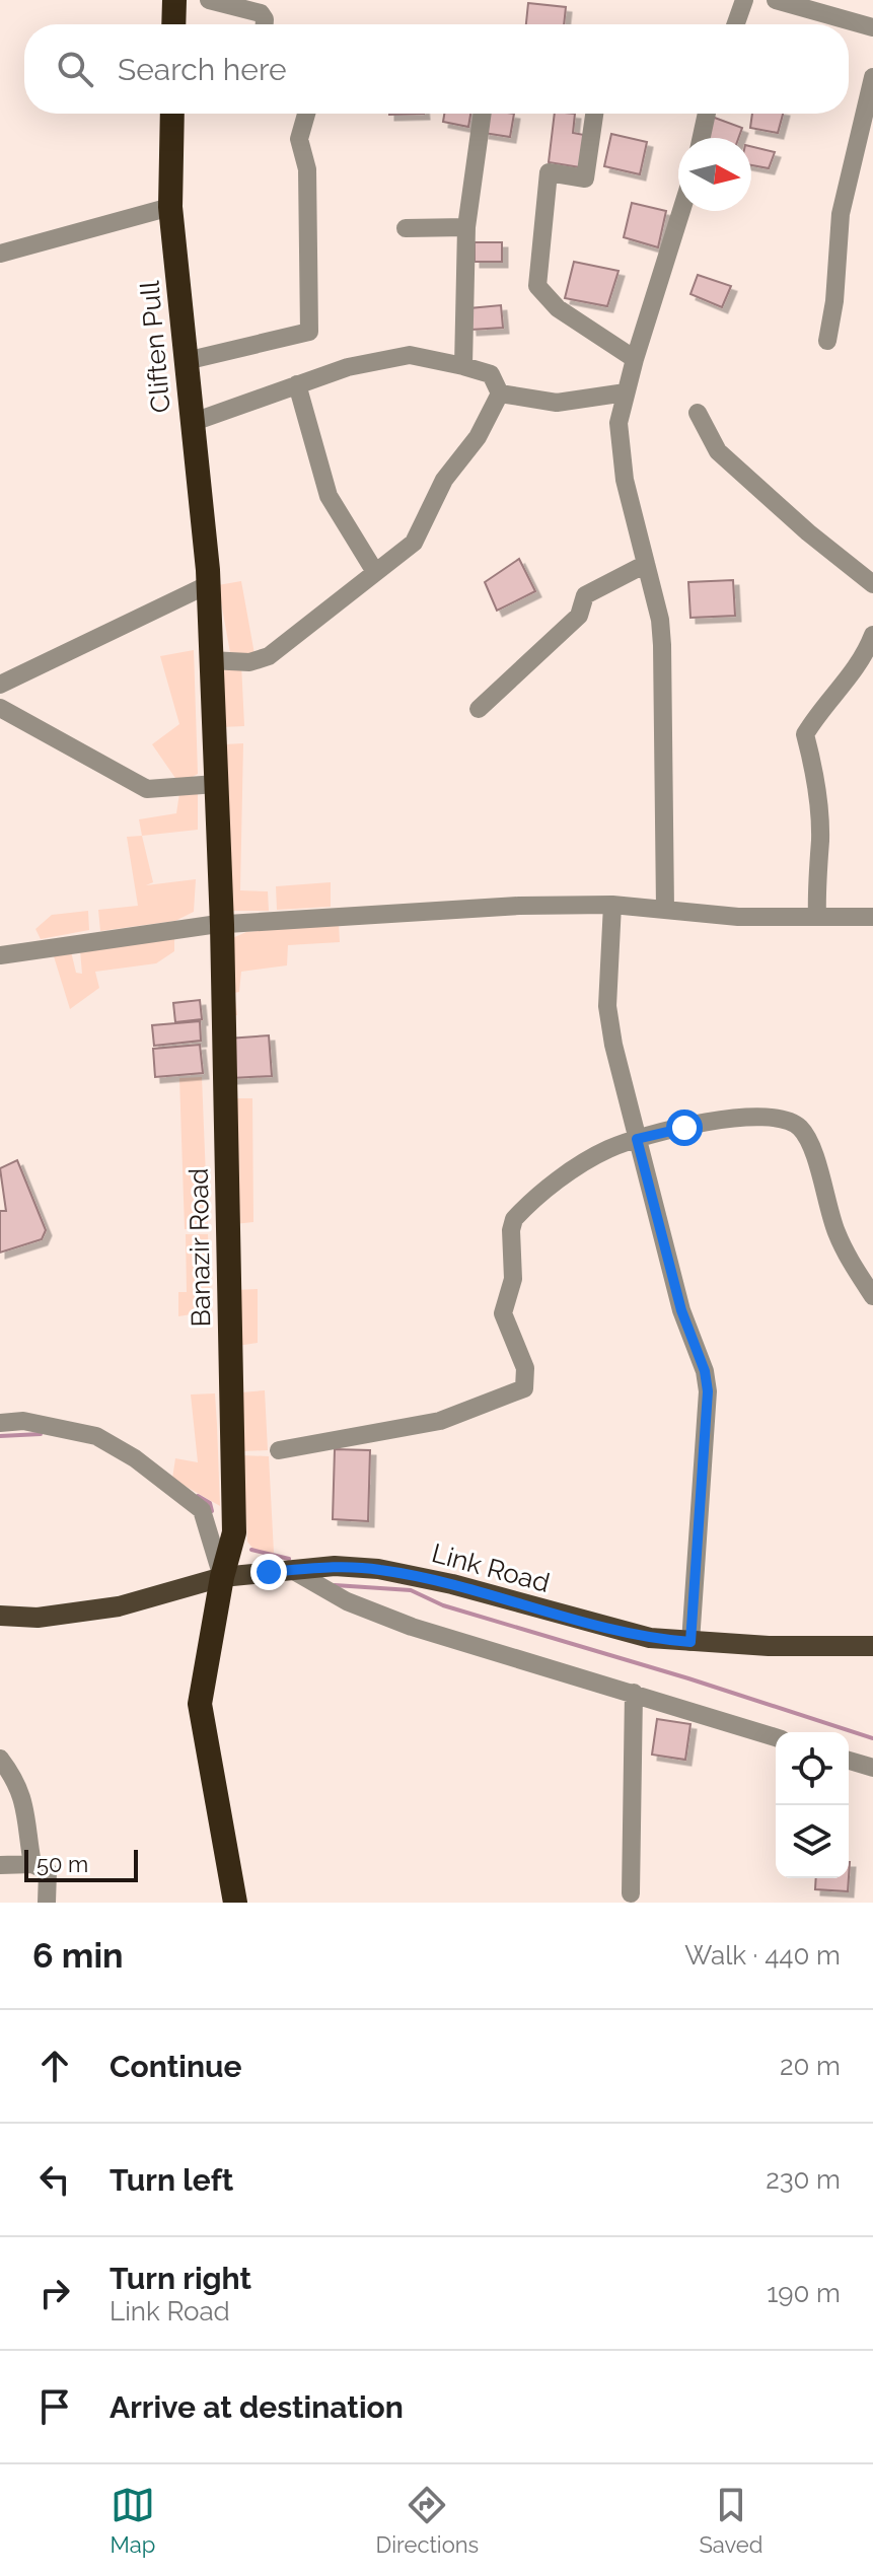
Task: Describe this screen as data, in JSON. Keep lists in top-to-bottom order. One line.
{"streets":{"highway":["Cliften Pull","Banazir Road"],"main road":["Link Road"]},"crossings":[["Cliften Pull","Banazir Road"],["Banazir Road","Link Road"]],"scale_bar":"50 m","north":"right","page":{"search":"Search here","scale":"50 m","heading":["6 min","Walk · 440 m"],"list":[["Continue","20 m"],["Turn left","230 m"],["Turn right","Link Road","190 m"],"Arrive at destination"],"nav":["Map","Directions","Saved"]}}
